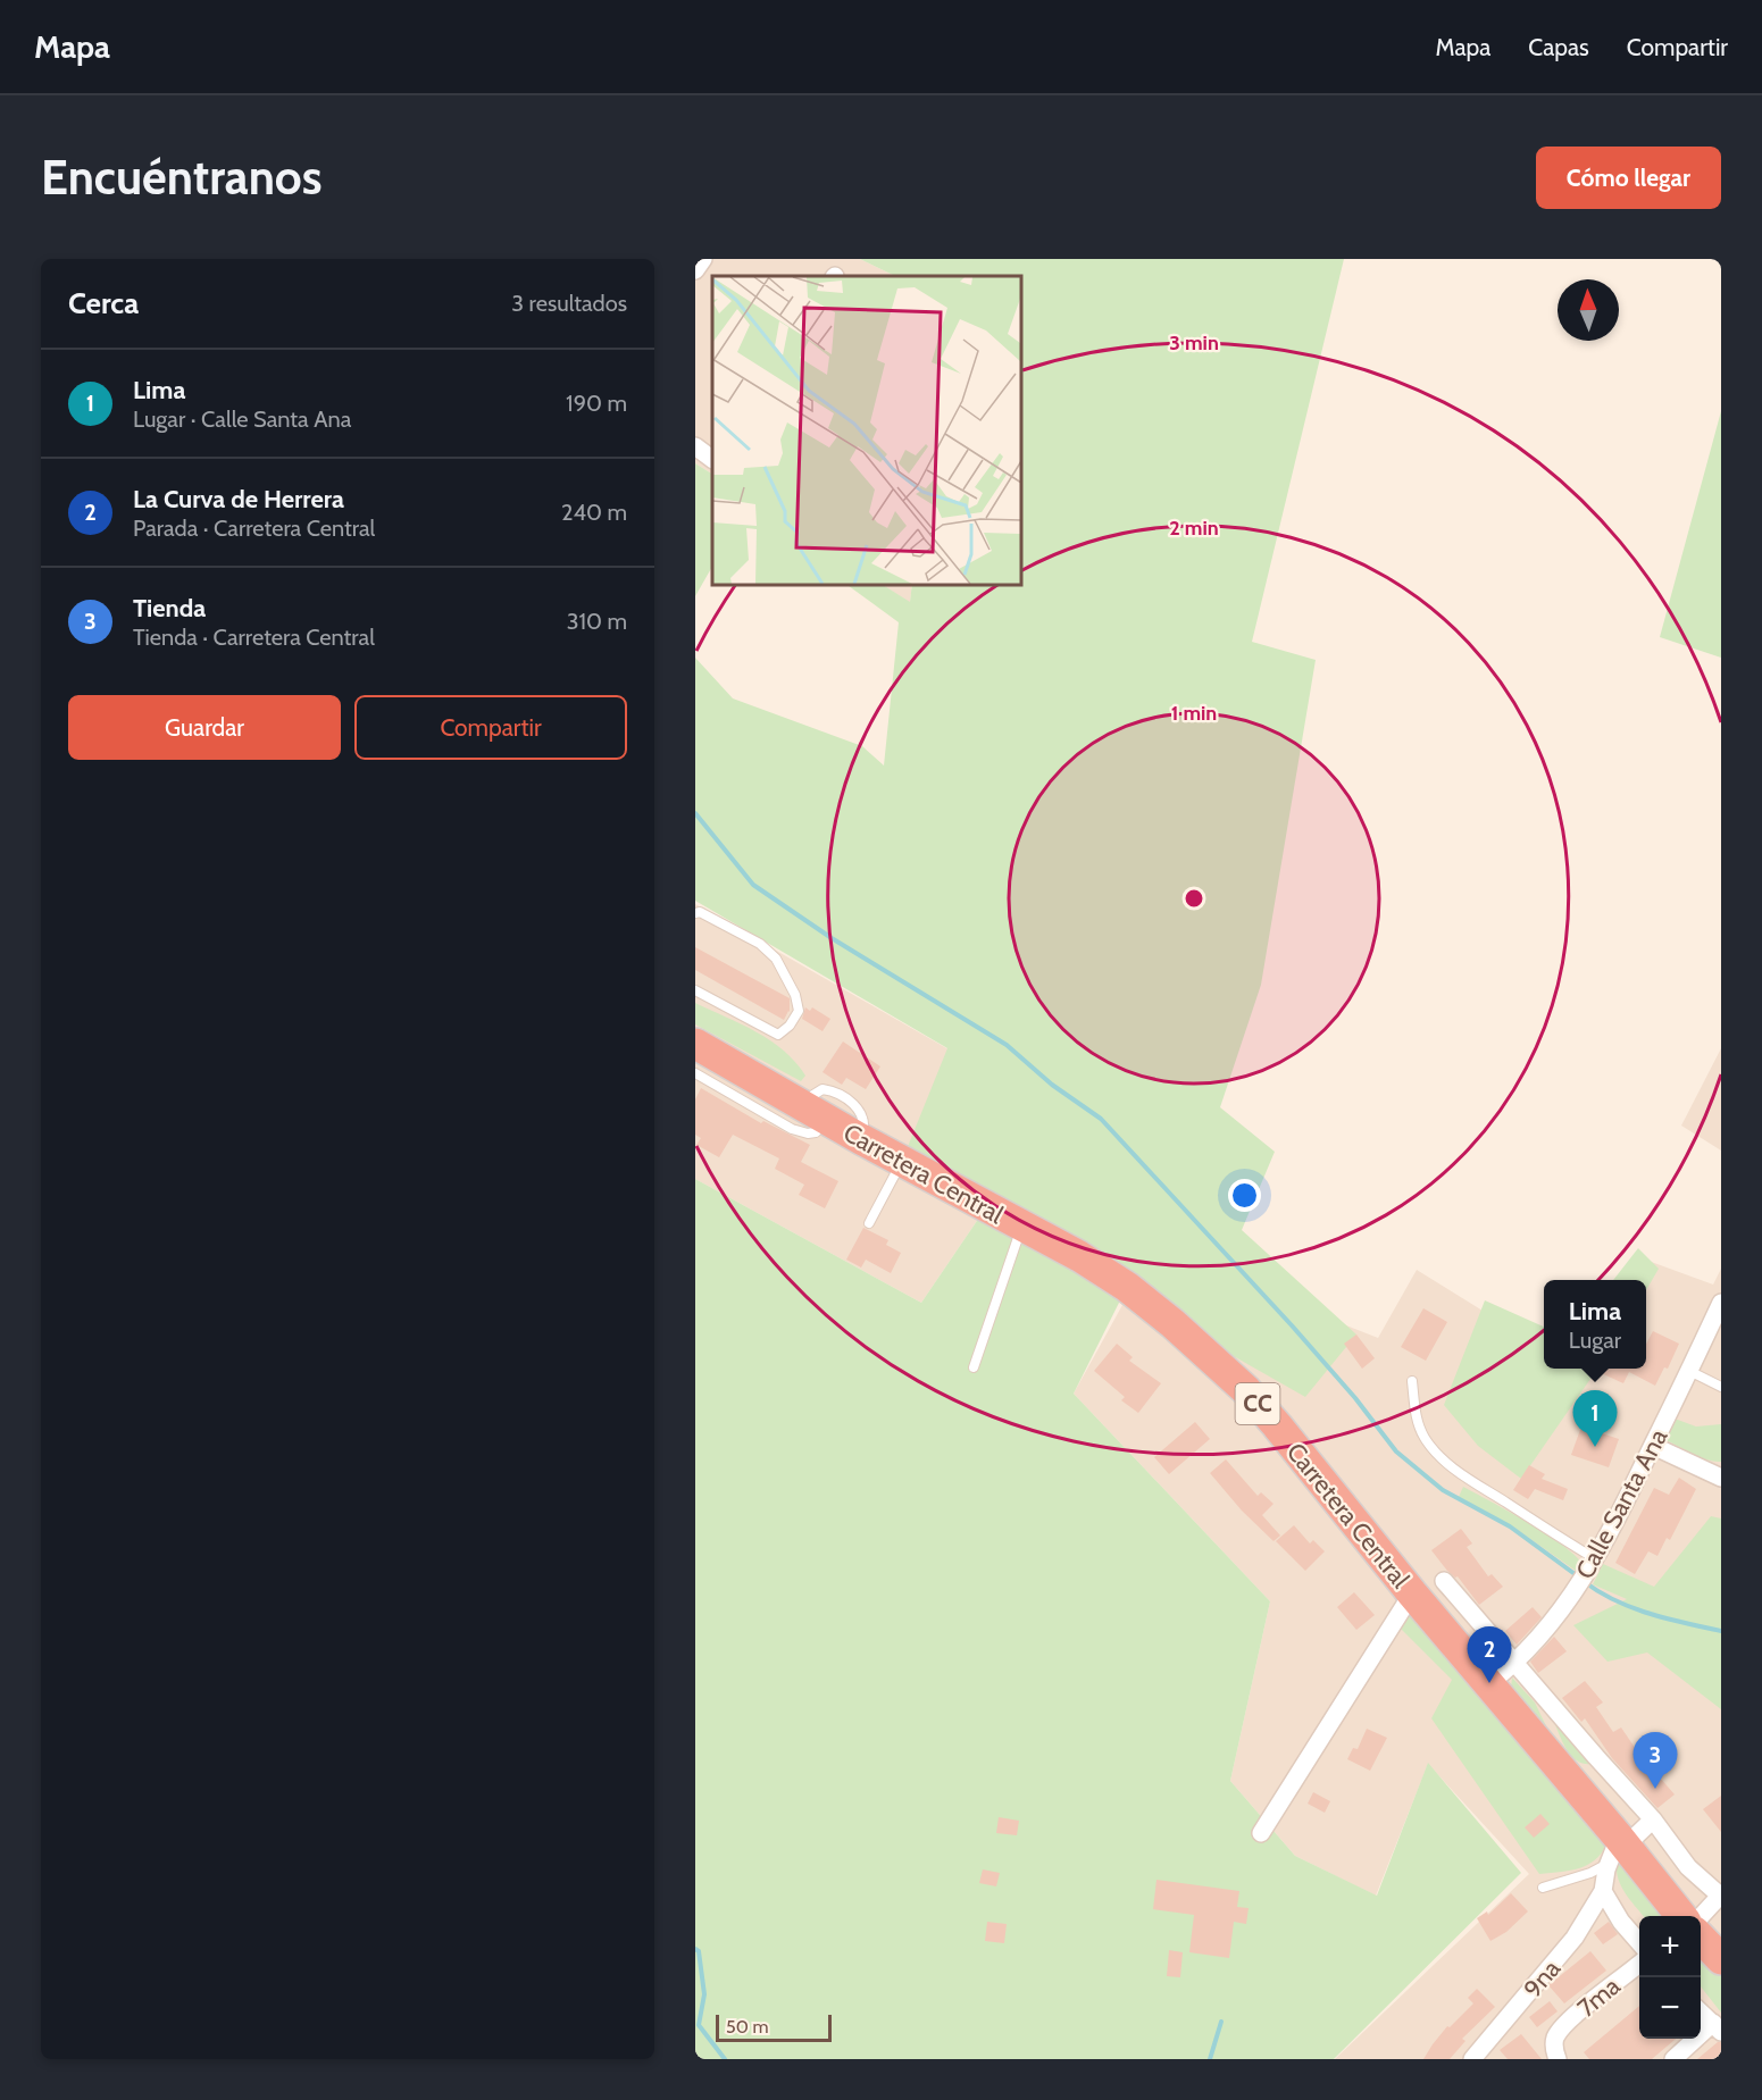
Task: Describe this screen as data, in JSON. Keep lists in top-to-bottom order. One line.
{"streets":{"highway":["Carretera Central","CC"],"street":["Calle Santa Ana","9na","7ma"]},"crossings":[["Carretera Central","Calle Santa Ana"]],"scale_bar":"50 m","north":"top","page":{"header":"Mapa","nav":["Mapa","Capas","Compartir"],"buttons":["Cómo llegar",["Guardar","Compartir"]],"title":"Encuéntranos","heading":["Cerca","3 resultados"],"list":[{"mark":"1","name":"Lima","note":"Lugar · Calle Santa Ana","value":"190 m"},{"mark":"2","name":"La Curva de Herrera","note":"Parada · Carretera Central","value":"240 m"},{"mark":"3","name":"Tienda","note":"Tienda · Carretera Central","value":"310 m"}],"popup":["Lima","Lugar"],"pins":["1","2","3"],"map_buttons":["+","−"],"scale":"50 m"},"rings":["3 min","2 min","1 min"]}
